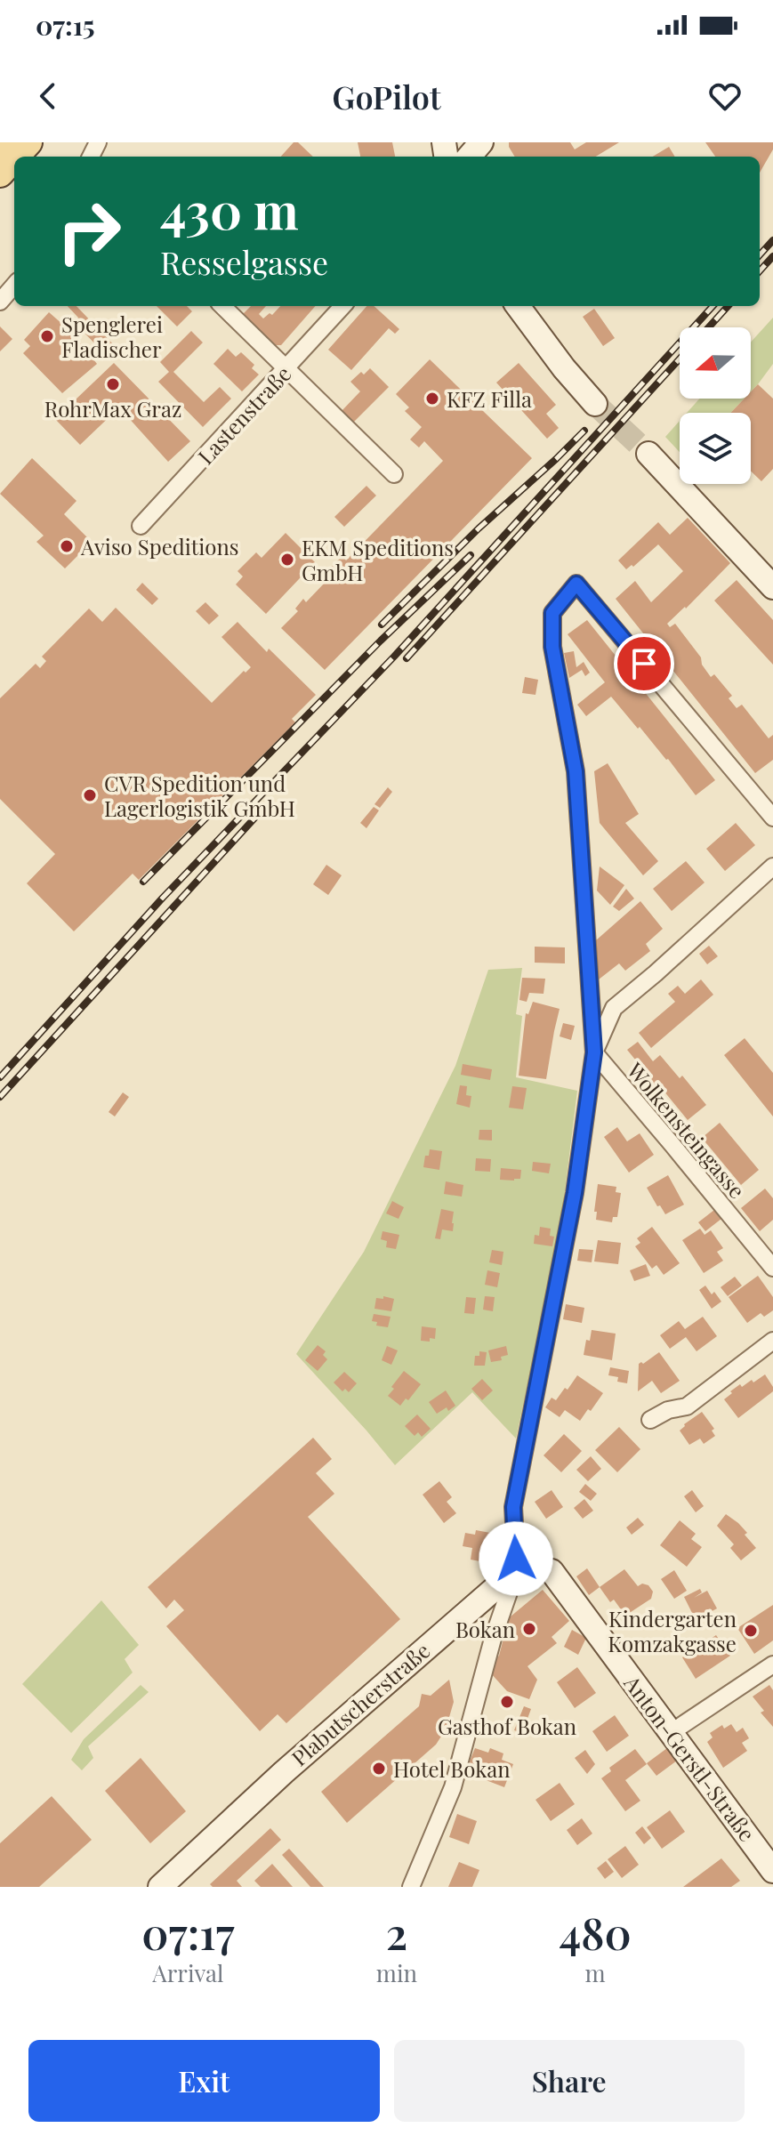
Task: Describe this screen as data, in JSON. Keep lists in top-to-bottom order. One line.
{"streets":{"street":["Lastenstraße","Wolkensteingasse","Plabutscherstraße","Anton-Gerstl-Straße"]},"crossings":[["Plabutscherstraße","Anton-Gerstl-Straße"]],"places":["Spenglerei Fladischer","RohrMax Graz","KFZ Filla","Aviso Speditions","EKM Speditions GmbH","CVR Spedition und Lagerlogistik GmbH","Bokan","Kindergarten Komzakgasse","Gasthof Bokan","Hotel Bokan"],"north":"left","page":{"status":"07:15","header":"GoPilot","turn":["430 m","Resselgasse"],"eta":["07:17","Arrival","2","min","480","m"],"buttons":["Exit","Share"]}}
